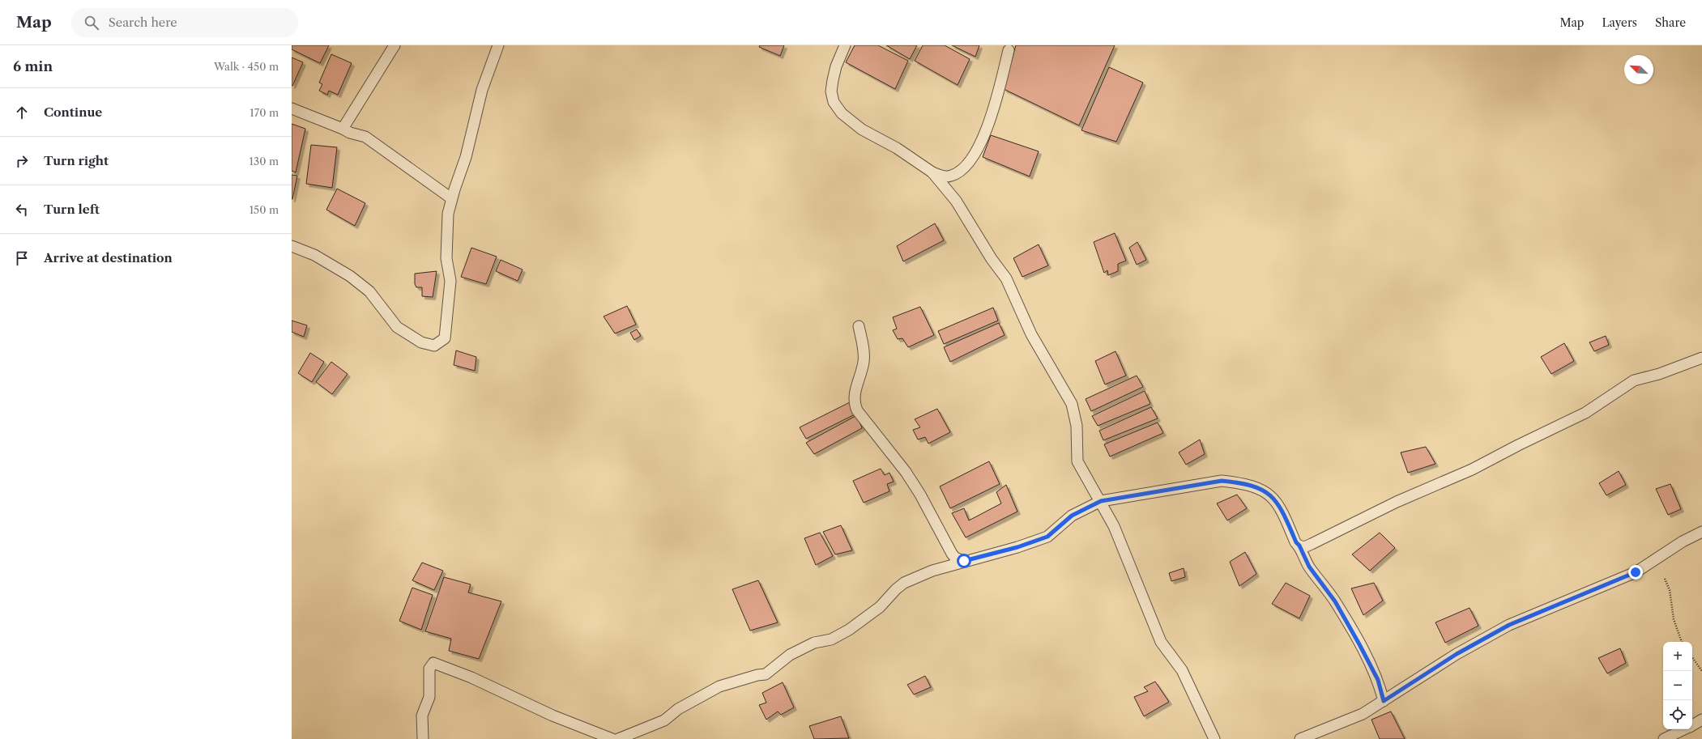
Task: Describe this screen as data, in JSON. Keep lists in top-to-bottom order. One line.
{"north":"top left","page":{"header":"Map","search":"Search here","nav":["Map","Layers","Share"],"heading":["6 min","Walk · 450 m"],"list":[["Continue","170 m"],["Turn right","130 m"],["Turn left","150 m"],"Arrive at destination"],"map_buttons":["+","−"]}}
